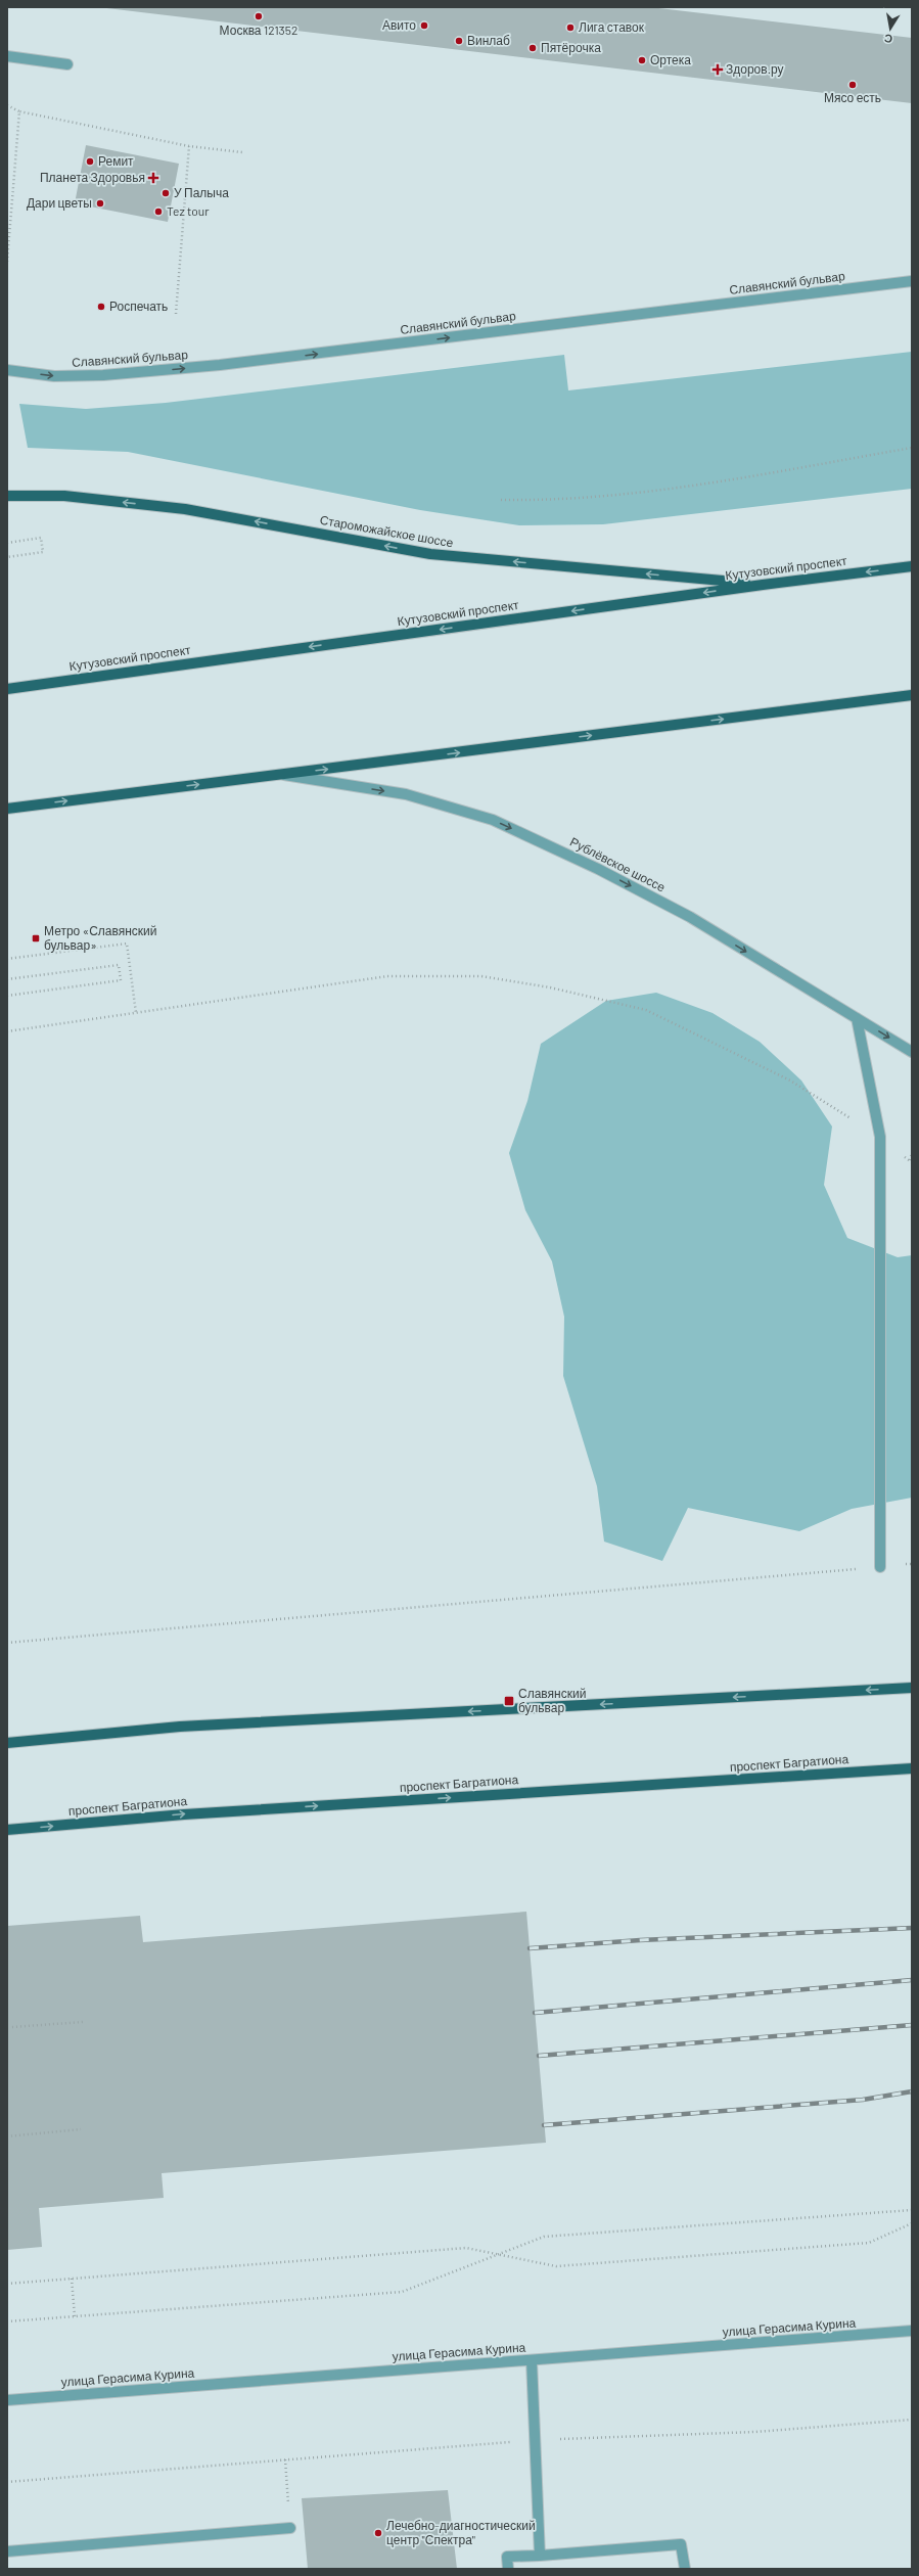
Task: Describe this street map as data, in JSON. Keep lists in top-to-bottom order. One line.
{"streets":{"main road":["Староможайское шоссе","Кутузовский проспект","проспект Багратиона"],"street":["Славянский бульвар","Рублёвское шоссе","улица Герасима Курина"]},"crossings":[["Староможайское шоссе","Кутузовский проспект"]],"one_way":["Славянский бульвар","Староможайское шоссе","Кутузовский проспект","Рублёвское шоссе"],"places":{"other":["Москва 121352","Авито","Лига ставок","Винлаб","Пятёрочка","Ортека","Мясо есть","Ремит","У Палыча","Дари цветы","Tez tour","Роспечать","Лечебно-диагностический центр \"Спектра\""],"health":["Здоров.ру","Планета Здоровья"],"transit":["Метро «Славянский бульвар»","Славянский бульвар"]},"north":"bottom"}
